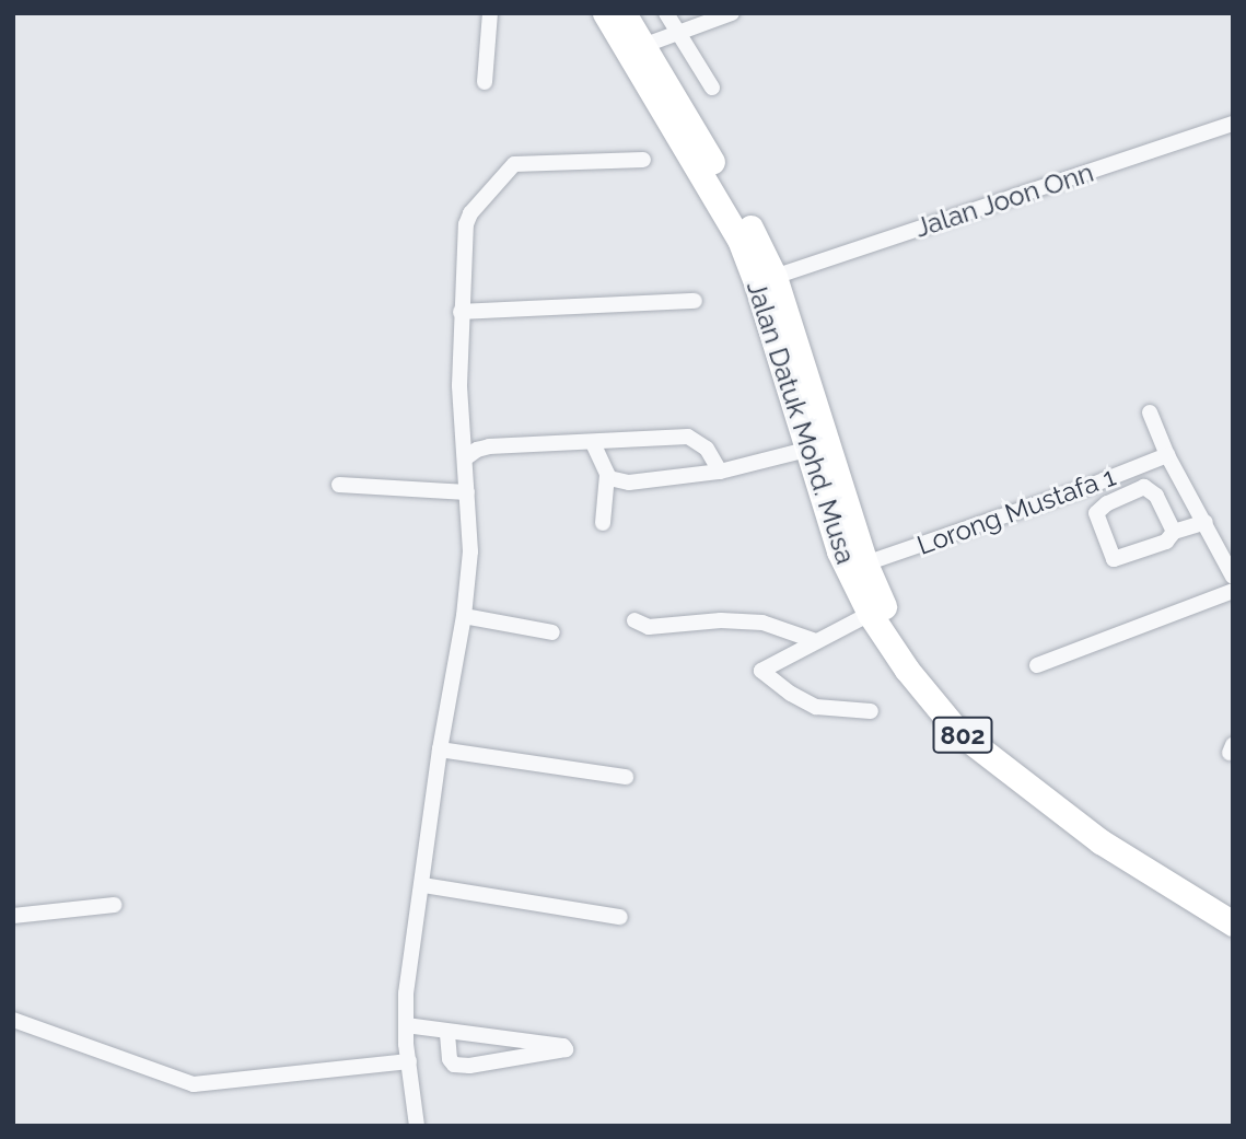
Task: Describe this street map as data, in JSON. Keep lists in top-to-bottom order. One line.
{"streets":{"highway":["Jalan Datuk Mohd. Musa","802"],"street":["Jalan Joon Onn","Lorong Mustafa 1"]},"crossings":[["Jalan Joon Onn","Jalan Datuk Mohd. Musa"],["Jalan Datuk Mohd. Musa","Lorong Mustafa 1"]]}
